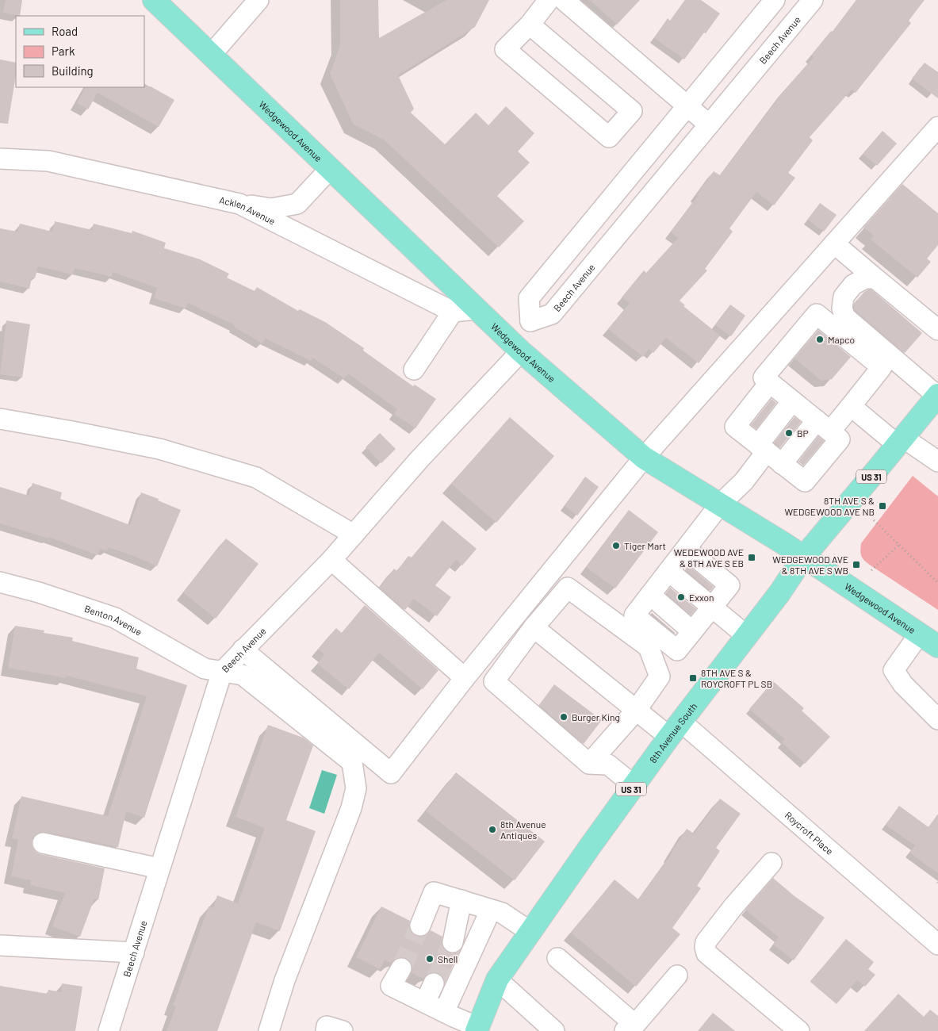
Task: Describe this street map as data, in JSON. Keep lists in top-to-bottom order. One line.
{"streets":{"main road":["Wedgewood Avenue","US 31","8th Avenue South"],"street":["Beech Avenue","Acklen Avenue","Benton Avenue","Roycroft Place"]},"crossings":[["Beech Avenue","Wedgewood Avenue"],["Beech Avenue","Benton Avenue"],["Wedgewood Avenue","8th Avenue South"],["8th Avenue South","Roycroft Place"]],"places":{"other":["Mapco","BP","Tiger Mart","Exxon","Burger King","8th Avenue Antiques","Shell"],"transit":["8TH AVE S & WEDGEWOOD AVE NB","WEDEWOOD AVE & 8TH AVE S EB","WEDGEWOOD AVE & 8TH AVE S WB","8TH AVE S & ROYCROFT PL SB"]},"legend":["Road","Park","Building"]}
